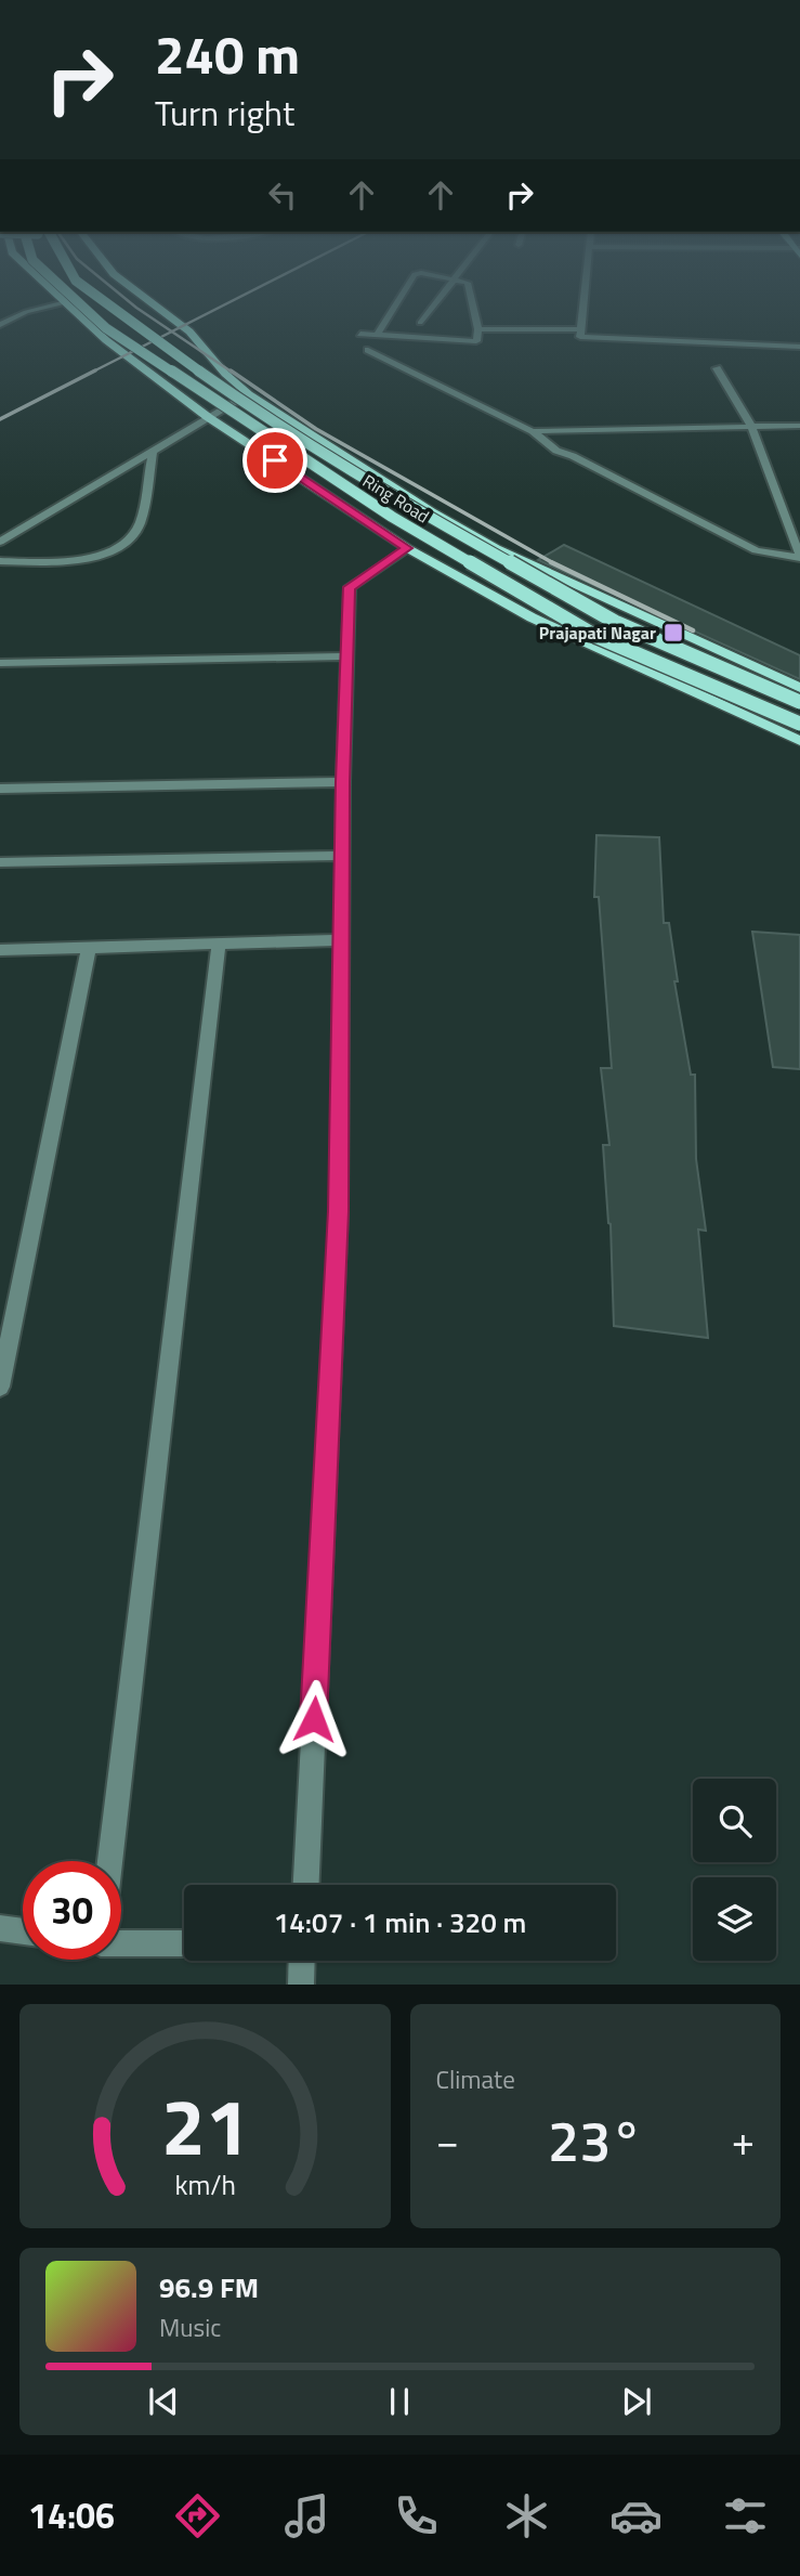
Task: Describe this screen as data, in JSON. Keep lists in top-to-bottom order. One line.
{"streets":{"main road":["Ring Road"]},"places":{"transit":["Prajapati Nagar"]},"page":{"turn":["240 m","Turn right"],"limit":"30","trip":"14:07 · 1 min · 320 m","tile":"Climate","heat":["−","23°","+"],"song":["96.9 FM","Music"],"tabs":"14:06","gauge":["21","km/h"]}}
